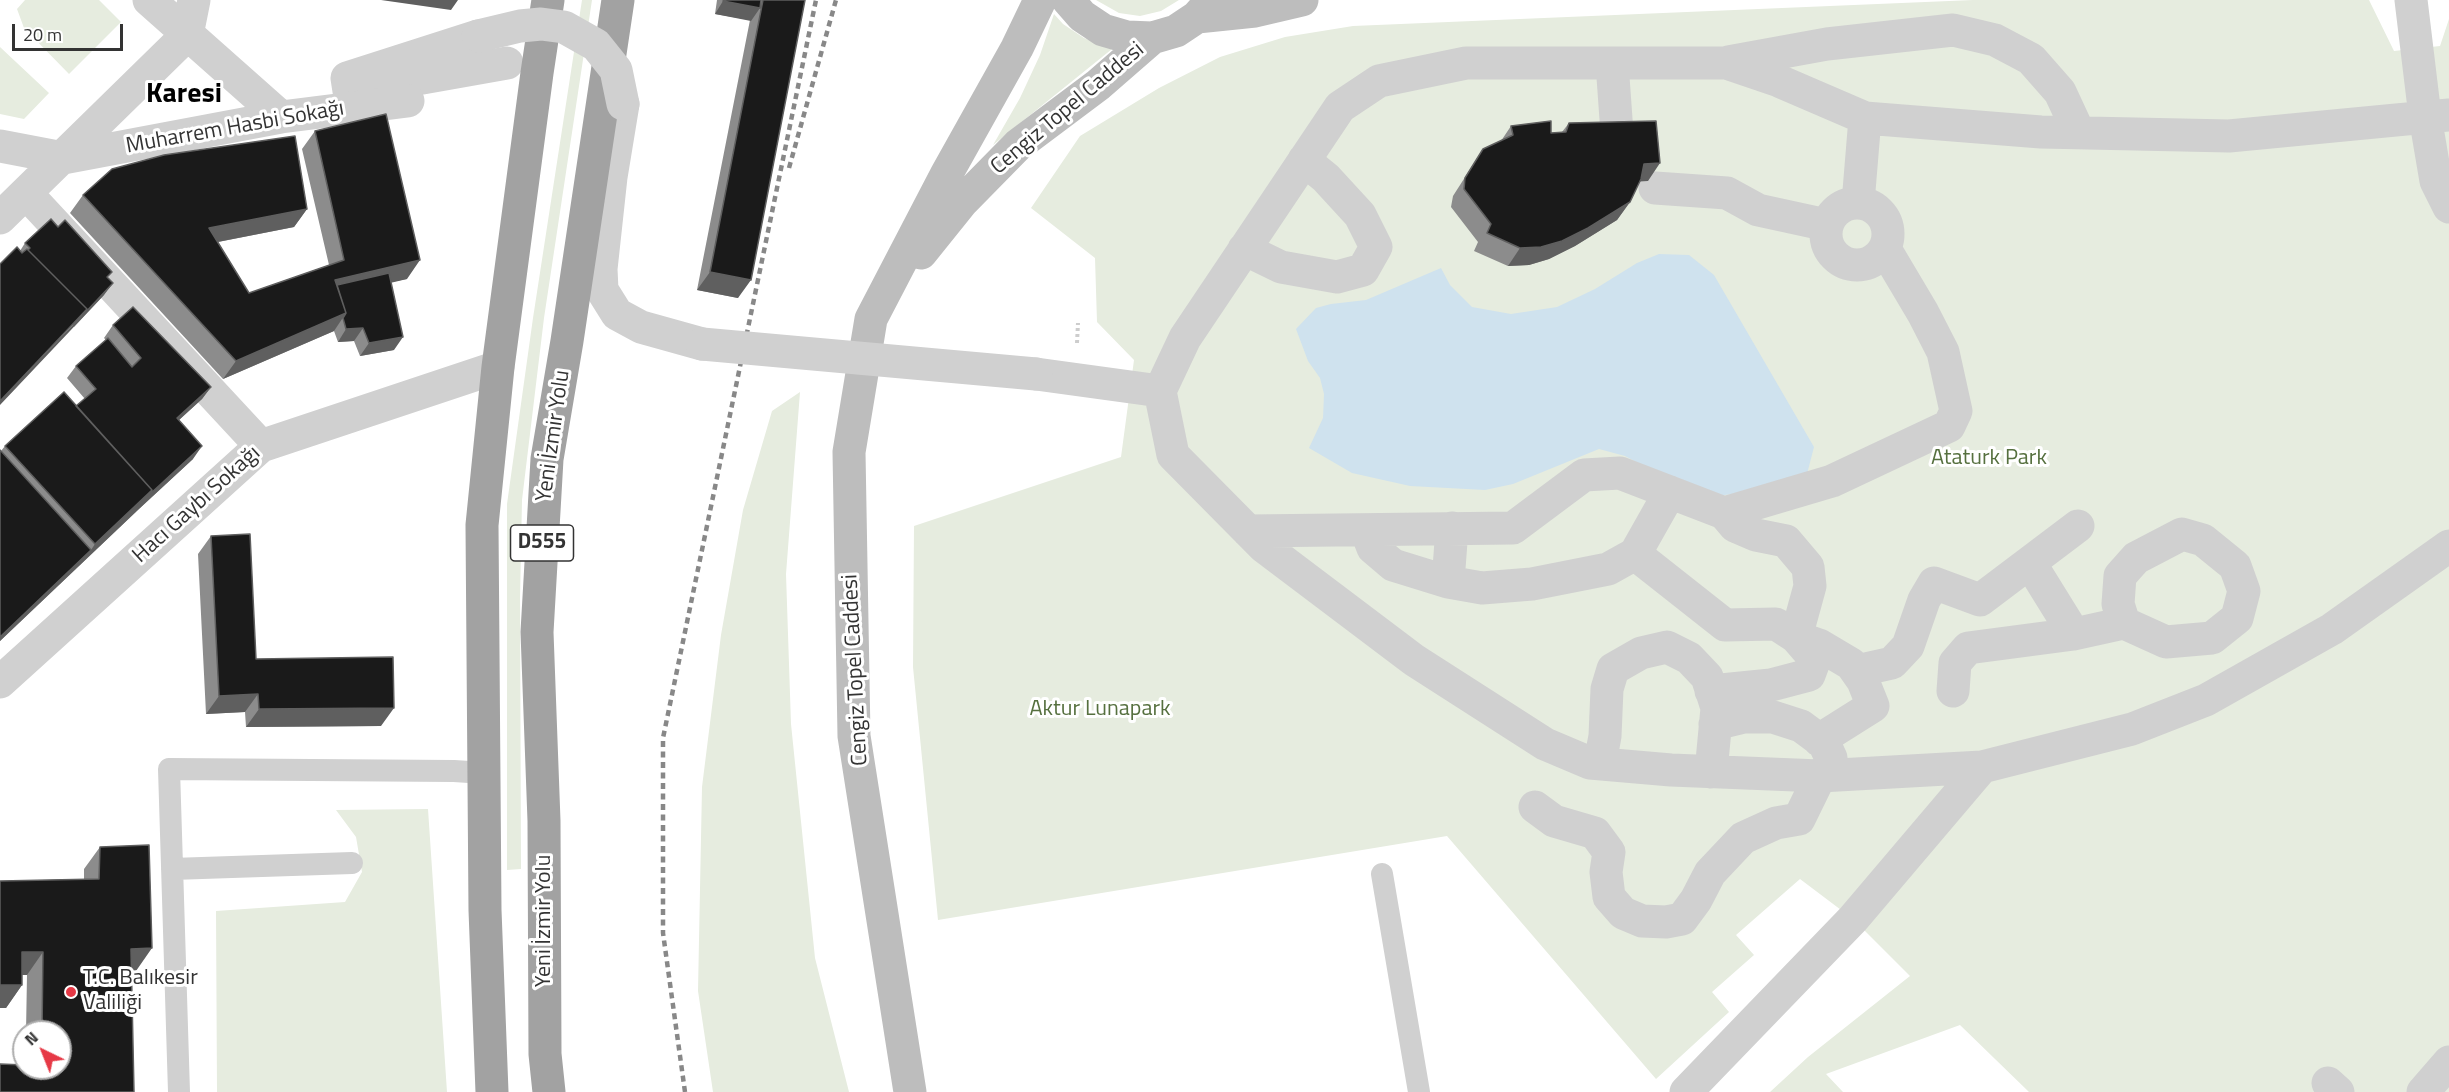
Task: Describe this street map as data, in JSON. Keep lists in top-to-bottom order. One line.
{"streets":{"highway":["Yeni İzmir Yolu","D555"],"main road":["Cengiz Topel Caddesi"],"street":["Muharrem Hasbi Sokağı","Hacı Gaybı Sokağı"]},"crossings":[["Hacı Gaybı Sokağı","D555"]],"districts":["Karesi"],"parks":["Ataturk Park","Aktur Lunapark"],"places":["T.C. Balıkesir Valiliği"],"scale_bar":"20 m","north":"top left"}
